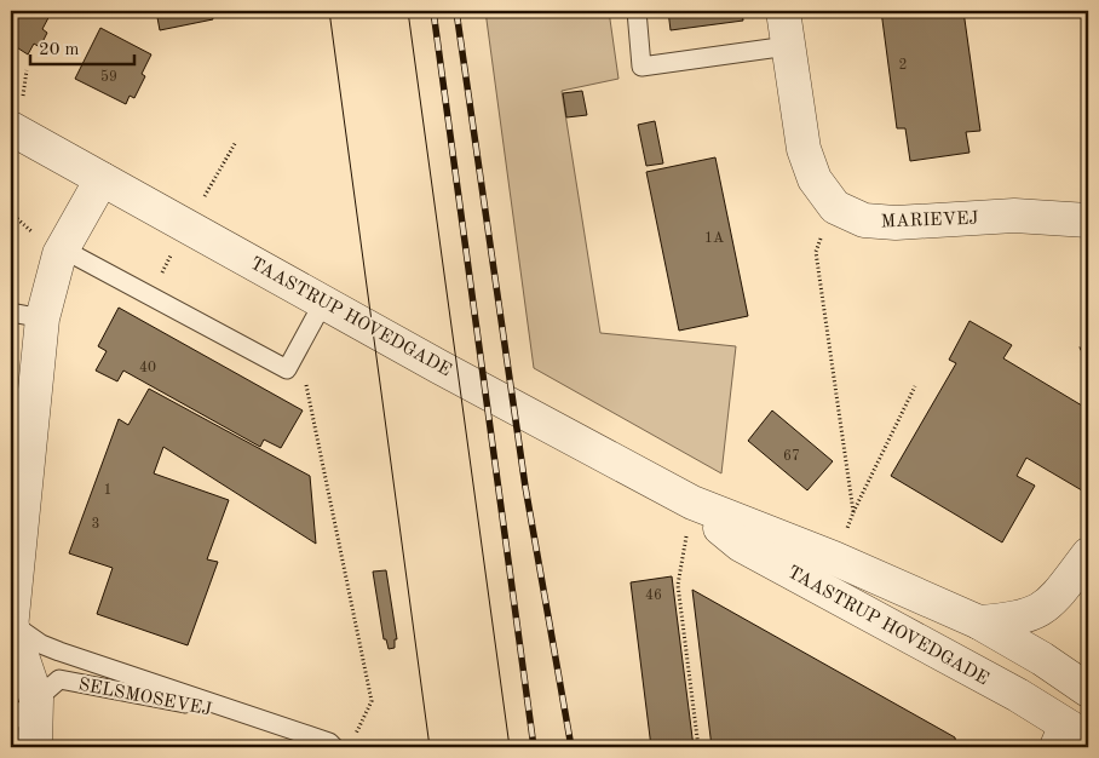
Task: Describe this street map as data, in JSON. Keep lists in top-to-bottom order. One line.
{"streets":{"street":["MARIEVEJ","TAASTRUP HOVEDGADE"],"lane":["SELSMOSEVEJ"]},"house_numbers":["2","59","1A","40","67","1","3","46"],"scale_bar":"20 m"}
